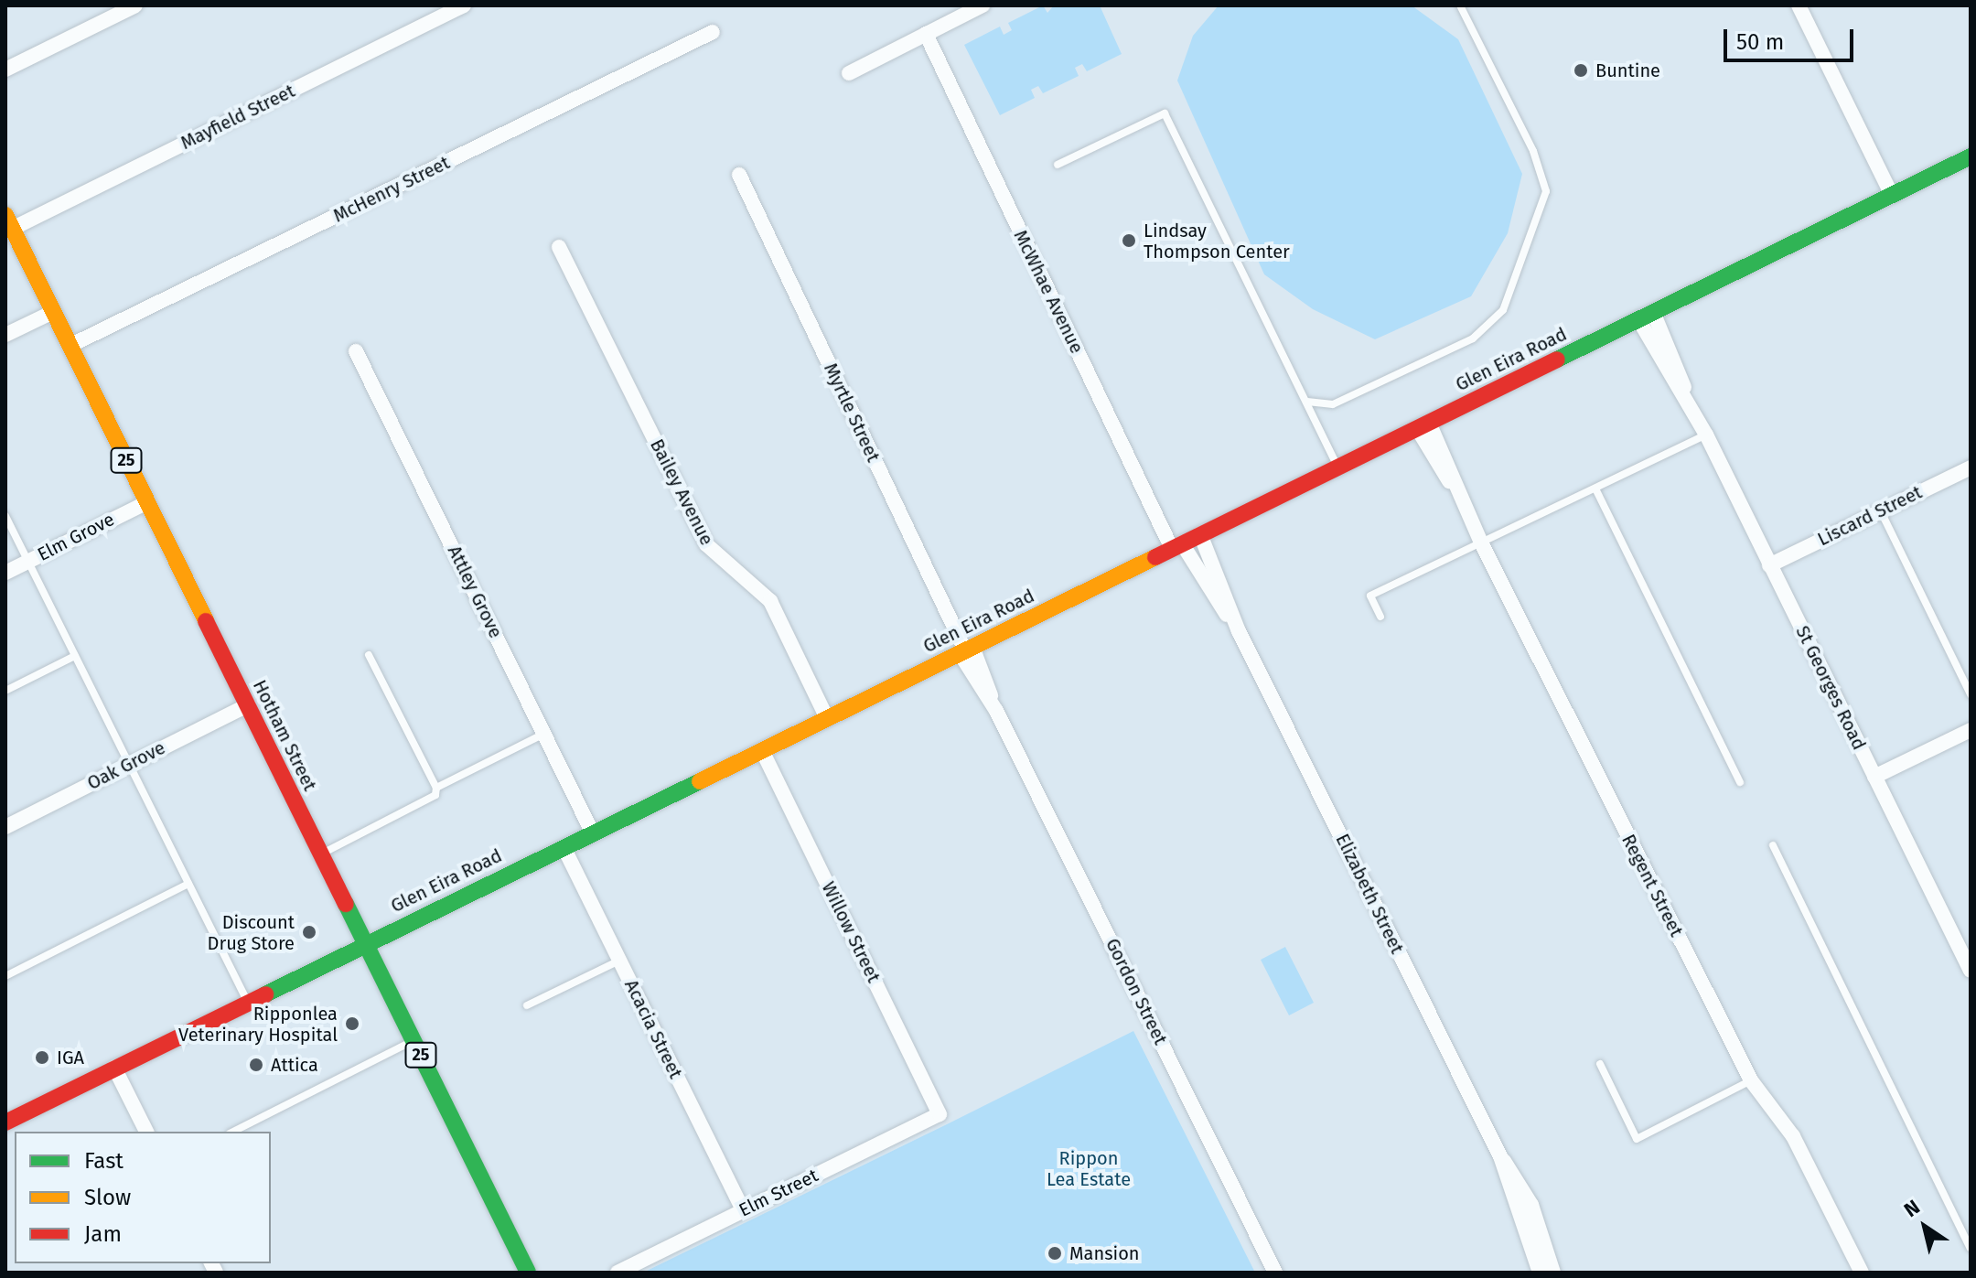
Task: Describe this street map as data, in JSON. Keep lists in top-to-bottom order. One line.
{"streets":{"main road":["Glen Eira Road","25","Hotham Street"],"street":["Mayfield Street","McHenry Street","McWhae Avenue","Myrtle Street","Bailey Avenue","Liscard Street","Elm Grove","Attley Grove","St Georges Road","Oak Grove","Regent Street","Elizabeth Street","Willow Street","Gordon Street","Acacia Street","Elm Street"]},"crossings":[["Mayfield Street","Hotham Street"],["McHenry Street","Hotham Street"],["McWhae Avenue","Glen Eira Road"],["McWhae Avenue","Elizabeth Street"],["Glen Eira Road","Myrtle Street"],["Glen Eira Road","Bailey Avenue"],["Glen Eira Road","Attley Grove"],["Glen Eira Road","St Georges Road"],["Glen Eira Road","Hotham Street"],["Glen Eira Road","Regent Street"],["Glen Eira Road","Elizabeth Street"],["Glen Eira Road","Willow Street"],["Glen Eira Road","Gordon Street"],["Glen Eira Road","Acacia Street"],["Myrtle Street","Gordon Street"],["Liscard Street","St Georges Road"],["Elm Grove","Hotham Street"],["Hotham Street","Oak Grove"],["Willow Street","Elm Street"],["Acacia Street","Elm Street"]],"parks":["Rippon Lea Estate"],"places":["Buntine","Lindsay Thompson Center","Discount Drug Store","Ripponlea Veterinary Hospital","IGA","Attica","Mansion"],"legend":["Fast","Slow","Jam"],"scale_bar":"50 m","north":"top left"}
